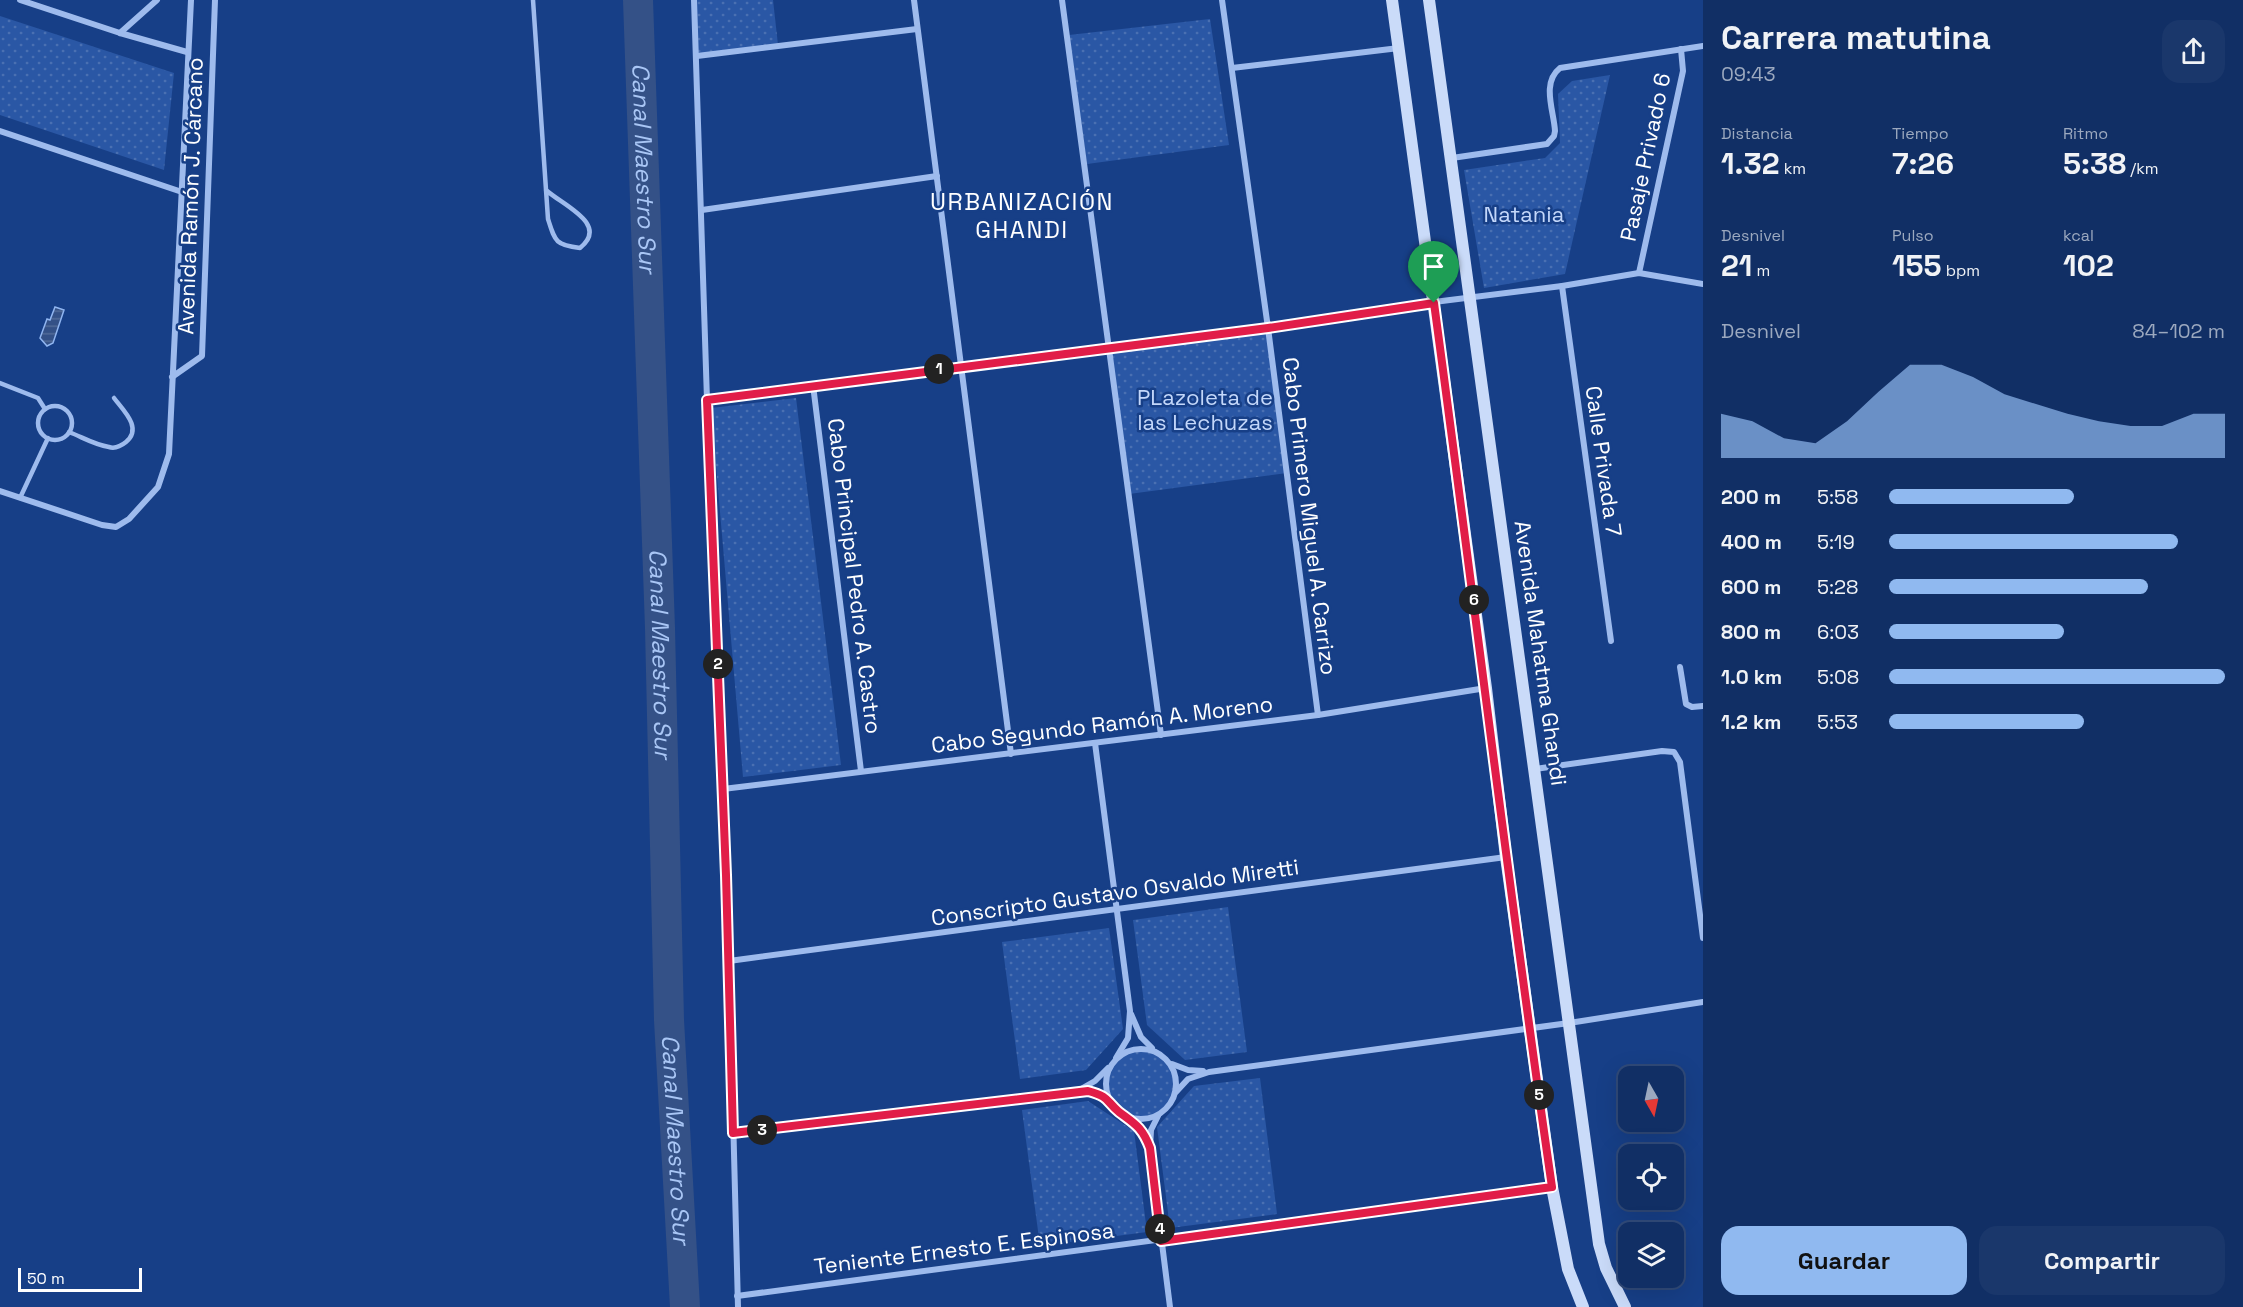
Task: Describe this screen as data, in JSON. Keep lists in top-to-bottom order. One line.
{"streets":{"main road":["Avenida Mahatma Ghandi"],"street":["Pasaje Privado 6","Avenida Ramón J. Cárcano","Calle Privada 7","Cabo Primero Miguel A. Carrizo","Cabo Principal Pedro A. Castro","Cabo Segundo Ramón A. Moreno","Conscripto Gustavo Osvaldo Miretti","Teniente Ernesto E. Espinosa"]},"crossings":[["Cabo Primero Miguel A. Carrizo","Cabo Segundo Ramón A. Moreno"],["Cabo Principal Pedro A. Castro","Cabo Segundo Ramón A. Moreno"]],"districts":["URBANIZACIÓN GHANDI"],"water":["Canal Maestro Sur"],"parks":["Natania","PLazoleta de las Lechuzas"],"scale_bar":"50 m","north":"bottom","page":{"heading":["Carrera matutina","09:43"],"stats":[["Distancia","1.32 km"],["Tiempo","7:26"],["Ritmo","5:38 /km"],["Desnivel","21 m"],["Pulso","155 bpm"],["kcal","102"]],"chart":["Desnivel","84–102 m"],"pins":["1","6","2","5","3","4"],"list":[{"name":"200 m","note":"5:58"},{"name":"400 m","note":"5:19"},{"name":"600 m","note":"5:28"},{"name":"800 m","note":"6:03"},{"name":"1.0 km","note":"5:08"},{"name":"1.2 km","note":"5:53"}],"buttons":["Guardar","Compartir"],"scale":"50 m"}}
